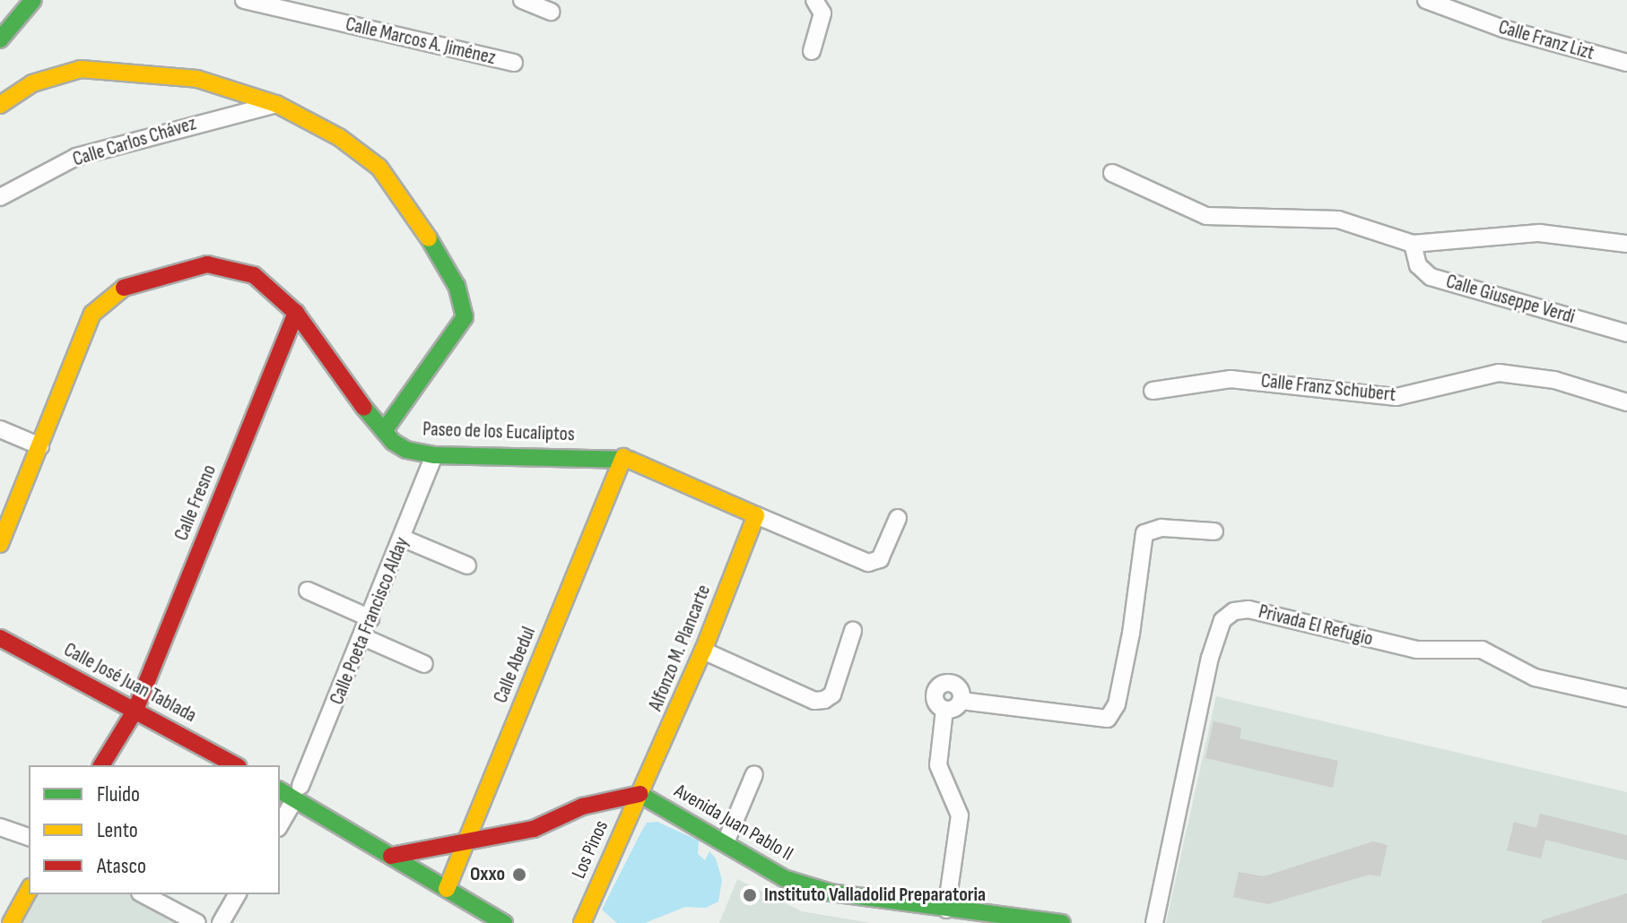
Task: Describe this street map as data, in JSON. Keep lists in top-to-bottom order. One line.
{"streets":{"street":["Calle Franz Lizt","Calle Marcos A. Jiménez","Calle Carlos Chávez","Calle Giuseppe Verdi","Calle Franz Schubert","Paseo de los Eucaliptos","Calle Fresno","Calle Poeta Francisco Alday","Privada El Refugio","Alfonzo M. Plancarte","Calle Abedul","Calle José Juan Tablada","Avenida Juan Pablo II","Los Pinos"]},"crossings":[["Paseo de los Eucaliptos","Calle Fresno"],["Paseo de los Eucaliptos","Calle Poeta Francisco Alday"],["Paseo de los Eucaliptos","Alfonzo M. Plancarte"],["Paseo de los Eucaliptos","Calle Abedul"],["Calle Fresno","Calle José Juan Tablada"],["Alfonzo M. Plancarte","Avenida Juan Pablo II"],["Alfonzo M. Plancarte","Los Pinos"],["Avenida Juan Pablo II","Los Pinos"]],"places":["Oxxo","Instituto Valladolid Preparatoria"],"legend":["Fluido","Lento","Atasco"]}
